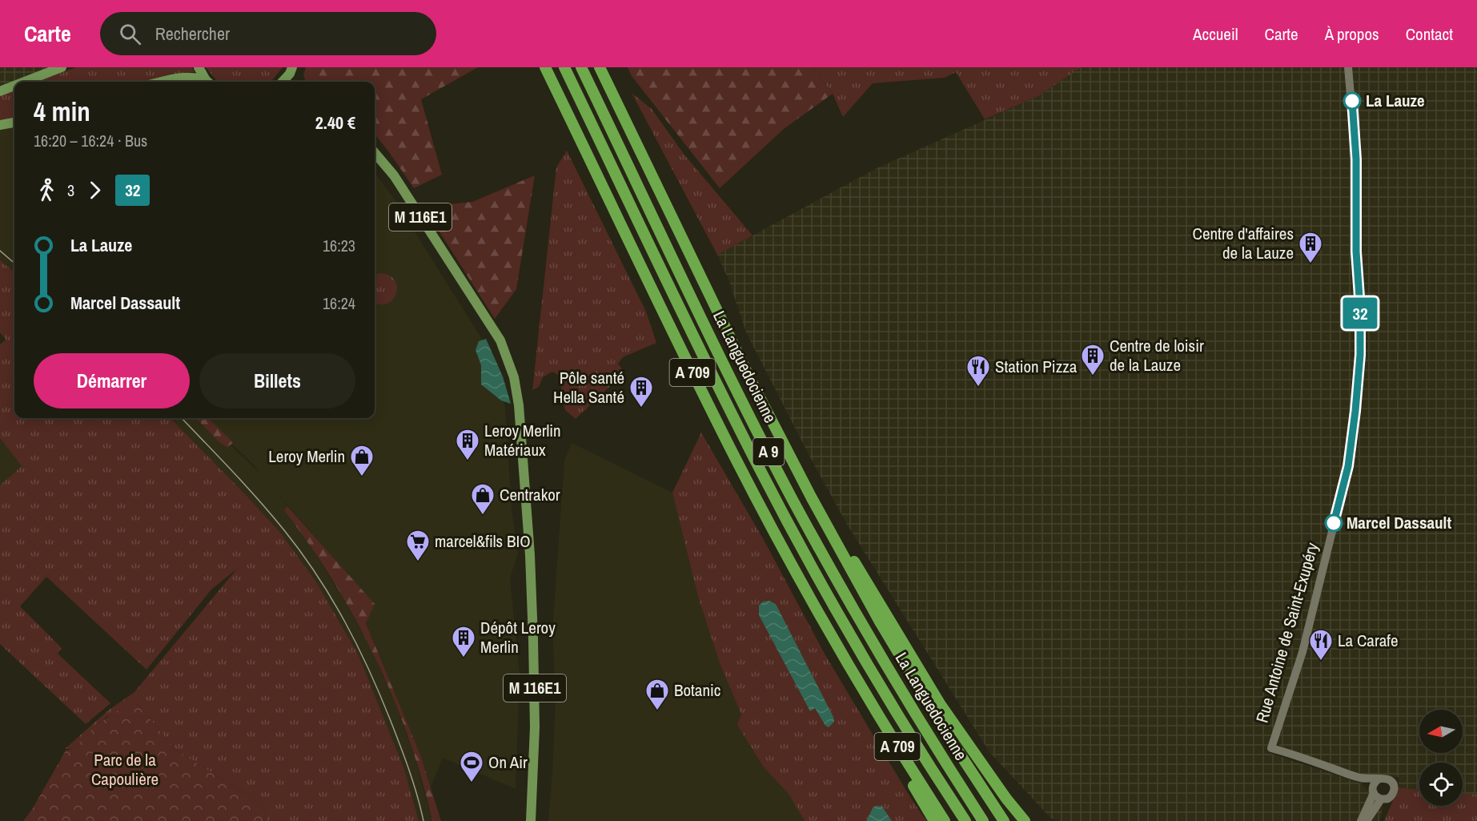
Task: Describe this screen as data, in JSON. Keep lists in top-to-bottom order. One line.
{"streets":{"highway":["La Languedocienne","A 709","A 9"],"main road":["M 116E1"],"street":["Rue Antoine de Saint-Exupéry"]},"parks":["Parc de la Capoulière"],"places":{"other":["La Lauze","Marcel Dassault"],"building":["Centre d'affaires de la Lauze","Centre de loisir de la Lauze","Pôle santé Hella Santé","Leroy Merlin Matériaux","Dépôt Leroy Merlin"],"restaurant":["Station Pizza","La Carafe"],"shop":["Leroy Merlin","Centrakor","Botanic"],"supermarket":["marcel&fils BIO"],"sports":["On Air"]},"lines":["bus line 32"],"north":"left","page":{"header":"Carte","search":"Rechercher","nav":["Accueil","Carte","À propos","Contact"],"on_map":"32","heading":["4 min","16:20 – 16:24 · Bus","2.40 €"],"legs":["3","32"],"list":[{"name":"La Lauze","value":"16:23"},{"name":"Marcel Dassault","value":"16:24"}],"buttons":["Démarrer","Billets"]}}
